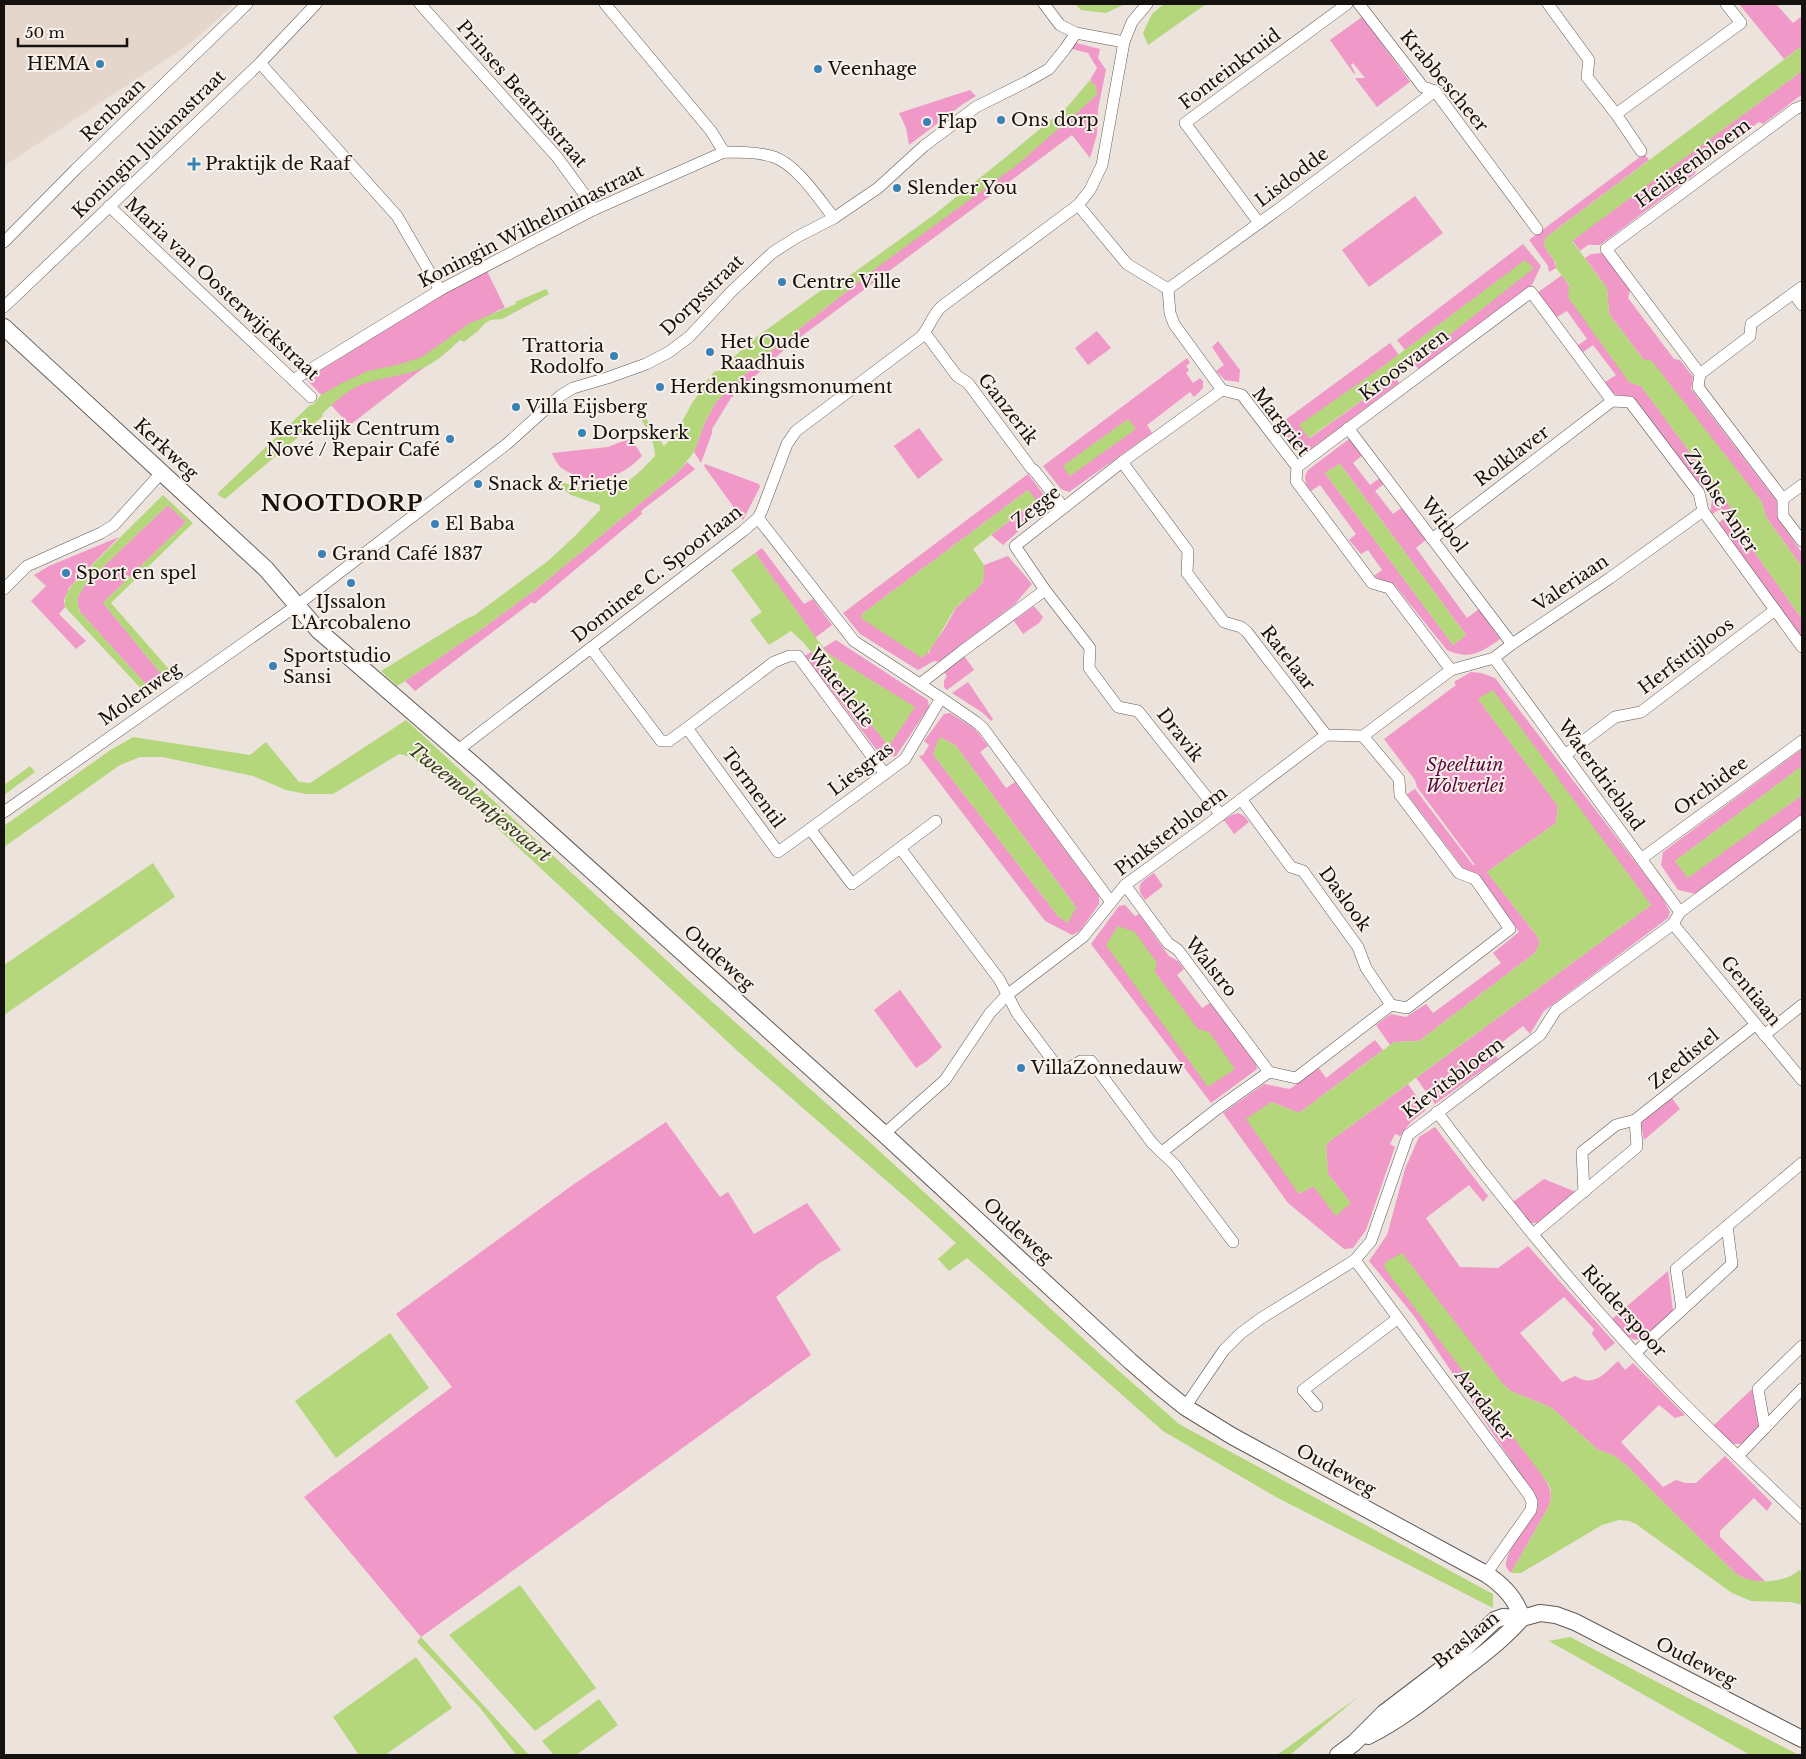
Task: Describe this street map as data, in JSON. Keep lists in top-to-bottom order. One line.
{"streets":{"street":["Fonteinkruid","Krabbescheer","Prinses Beatrixstraat","Renbaan","Koningin Julianastraat","Heiligenbloem","Lisdodde","Koningin Wilhelminastraat","Maria van Oosterwijckstraat","Dorpsstraat","Kroosvaren","Ganzerik","Margriet","Kerkweg","Rolklaver","Zwolse Anjer","Zegge","Witbol","Dominee C. Spoorlaan","Valeriaan","Herfsttijloos","Ratelaar","Waterlelie","Molenweg","Dravik","Liesgras","Waterdrieblad","Orchidee","Tormentil","Pinksterbloem","Daslook","Oudeweg","Walstro","Gentiaan","Zeedistel","Kievitsbloem","Ridderspoor","Aardaker","Braslaan"]},"crossings":[["Fonteinkruid","Lisdodde"],["Krabbescheer","Lisdodde"],["Prinses Beatrixstraat","Koningin Wilhelminastraat"],["Koningin Julianastraat","Maria van Oosterwijckstraat"],["Koningin Wilhelminastraat","Maria van Oosterwijckstraat"],["Koningin Wilhelminastraat","Dorpsstraat"],["Dorpsstraat","Kerkweg"],["Dorpsstraat","Molenweg"],["Dorpsstraat","Oudeweg"],["Kroosvaren","Margriet"],["Kroosvaren","Rolklaver"],["Kroosvaren","Zwolse Anjer"],["Kroosvaren","Witbol"],["Ganzerik","Zegge"],["Ganzerik","Dominee C. Spoorlaan"],["Margriet","Zegge"],["Margriet","Valeriaan"],["Kerkweg","Molenweg"],["Kerkweg","Oudeweg"],["Rolklaver","Zwolse Anjer"],["Rolklaver","Witbol"],["Zwolse Anjer","Valeriaan"],["Zwolse Anjer","Herfsttijloos"],["Zegge","Ratelaar"],["Zegge","Dravik"],["Witbol","Valeriaan"],["Dominee C. Spoorlaan","Oudeweg"],["Valeriaan","Waterdrieblad"],["Herfsttijloos","Waterdrieblad"],["Ratelaar","Pinksterbloem"],["Waterlelie","Liesgras"],["Waterlelie","Tormentil"],["Molenweg","Oudeweg"],["Dravik","Pinksterbloem"],["Liesgras","Tormentil"],["Waterdrieblad","Orchidee"],["Waterdrieblad","Kievitsbloem"],["Pinksterbloem","Daslook"],["Pinksterbloem","Oudeweg"],["Pinksterbloem","Walstro"],["Oudeweg","Kievitsbloem"],["Oudeweg","Aardaker"],["Oudeweg","Braslaan"],["Gentiaan","Zeedistel"],["Gentiaan","Kievitsbloem"],["Kievitsbloem","Ridderspoor"],["Kievitsbloem","Aardaker"]],"districts":["NOOTDORP"],"water":["Tweemolentjesvaart"],"parks":["Speeltuin Wolverlei"],"places":{"other":["HEMA","Veenhage","Ons dorp","Flap","Slender You","Centre Ville","Het Oude Raadhuis","Trattoria Rodolfo","Herdenkingsmonument","Villa Eijsberg","Dorpskerk","Kerkelijk Centrum Nové / Repair Café","Snack & Frietje","El Baba","Grand Café 1837","Sport en spel","IJssalon L'Arcobaleno","Sportstudio Sansi","VillaZonnedauw"],"health":["Praktijk de Raaf"]},"scale_bar":"50 m"}
